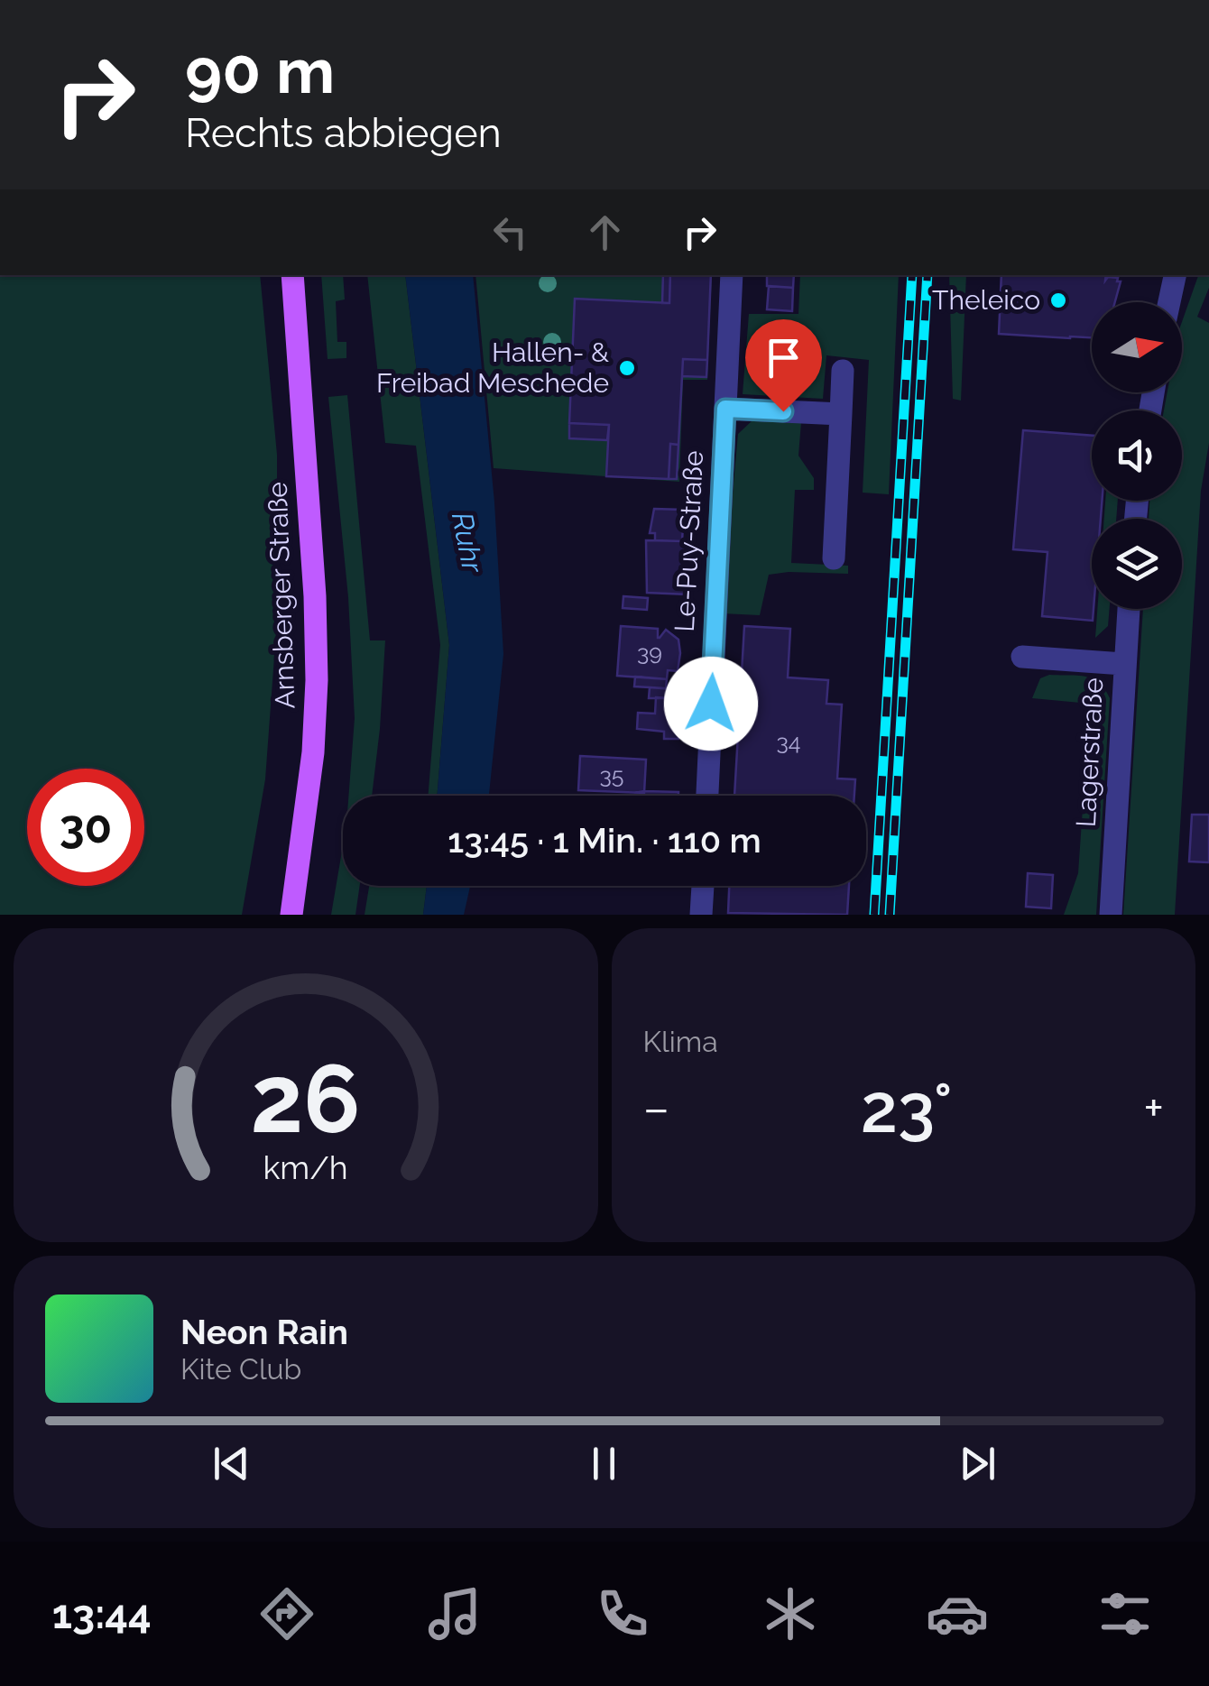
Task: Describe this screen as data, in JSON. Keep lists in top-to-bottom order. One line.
{"streets":{"main road":["Arnsberger Straße"],"street":["Le-Puy-Straße","Lagerstraße"]},"water":["Ruhr"],"places":["Theleico","Hallen- & Freibad Meschede"],"house_numbers":["39","34","35"],"north":"right","page":{"turn":["90 m","Rechts abbiegen"],"limit":"30","trip":"13:45 · 1 Min. · 110 m","tile":"Klima","heat":["−","23°","+"],"song":["Neon Rain","Kite Club"],"tabs":"13:44","gauge":["26","km/h"]}}
